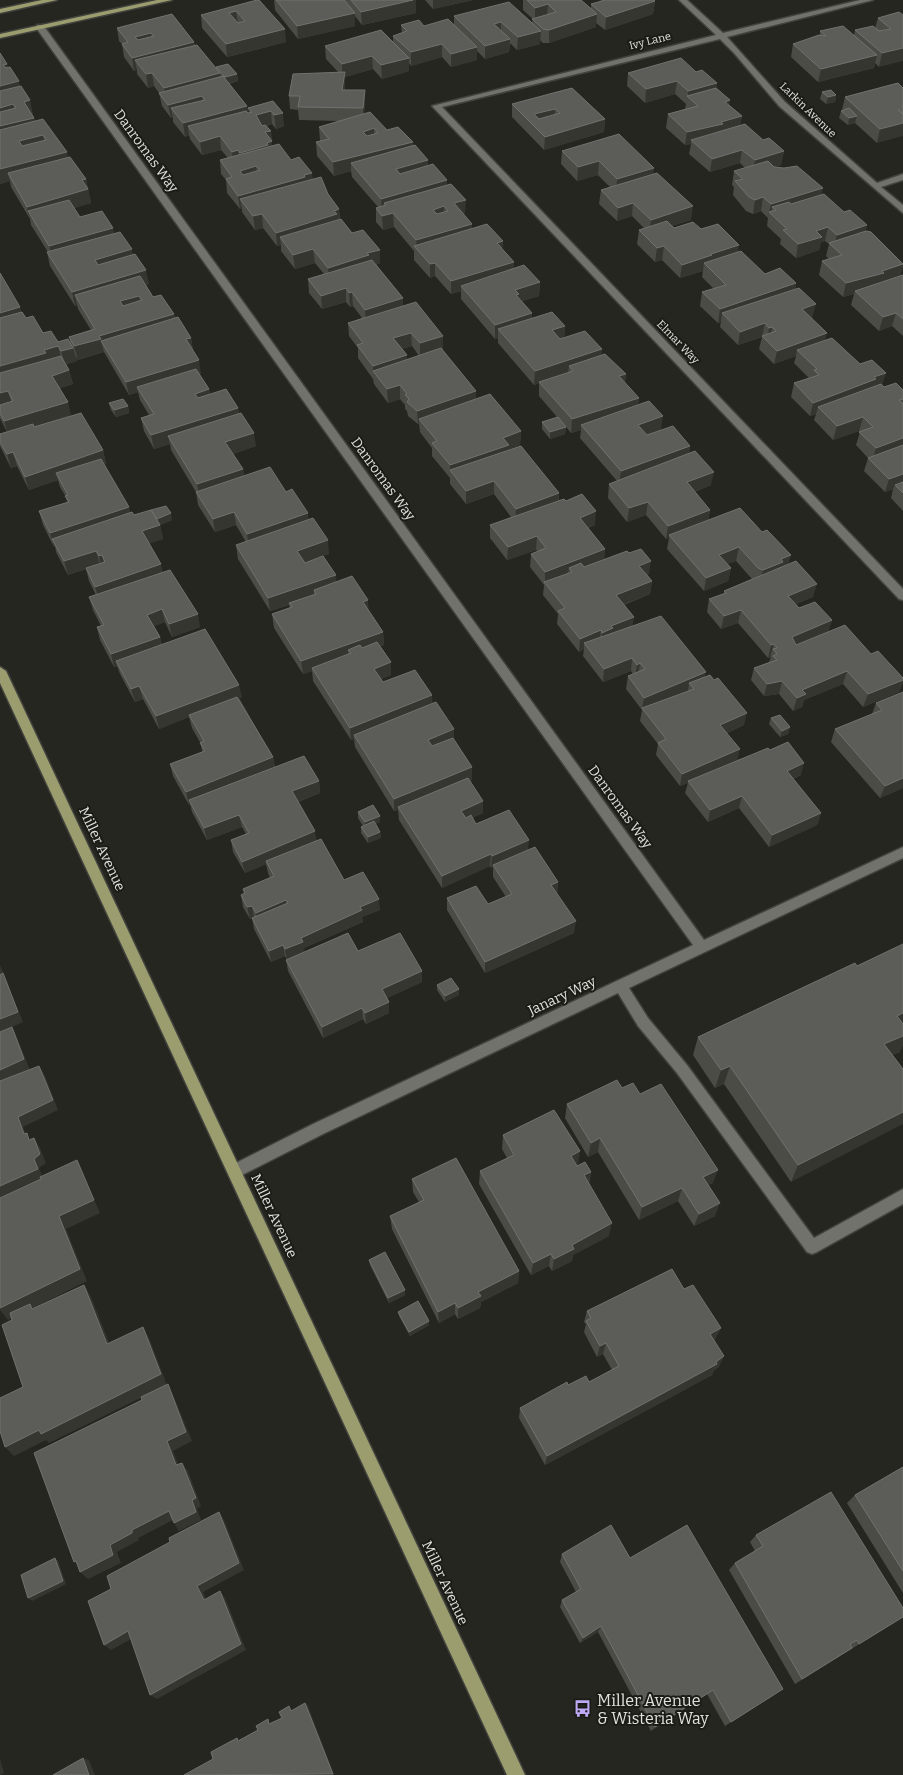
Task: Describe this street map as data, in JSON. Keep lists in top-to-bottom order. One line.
{"streets":{"main road":["Miller Avenue"],"street":["Ivy Lane","Larkin Avenue","Danromas Way","Elmar Way","Janary Way"]},"crossings":[["Ivy Lane","Larkin Avenue"],["Ivy Lane","Elmar Way"],["Danromas Way","Janary Way"],["Miller Avenue","Janary Way"]],"places":{"bus stop":["Miller Avenue & Wisteria Way"]}}
